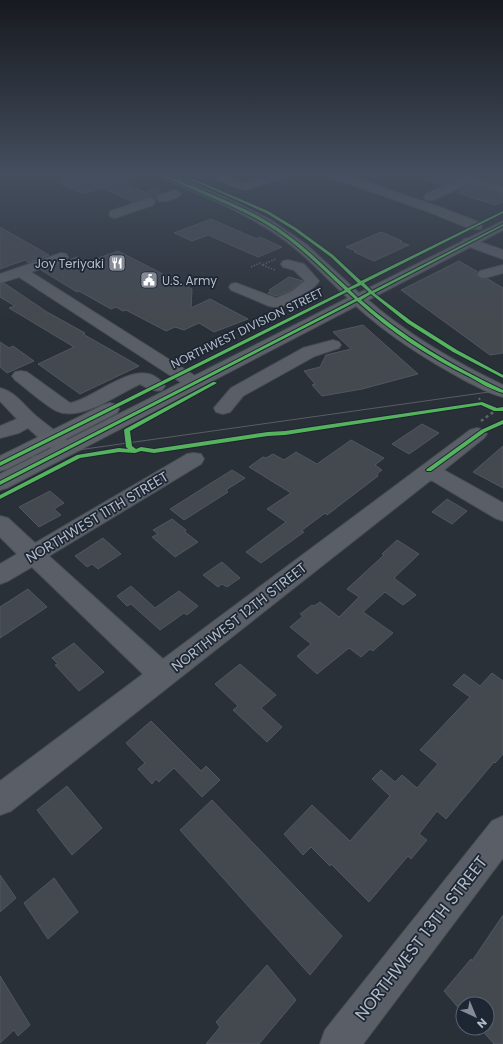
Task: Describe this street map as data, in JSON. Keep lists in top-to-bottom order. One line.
{"streets":{"main road":["NORTHWEST DIVISION STREET"],"street":["NORTHWEST 11TH STREET","NORTHWEST 12TH STREET","NORTHWEST 13TH STREET"]},"places":{"restaurant":["Joy Teriyaki"],"public building":["U.S. Army"]},"north":"bottom right"}
